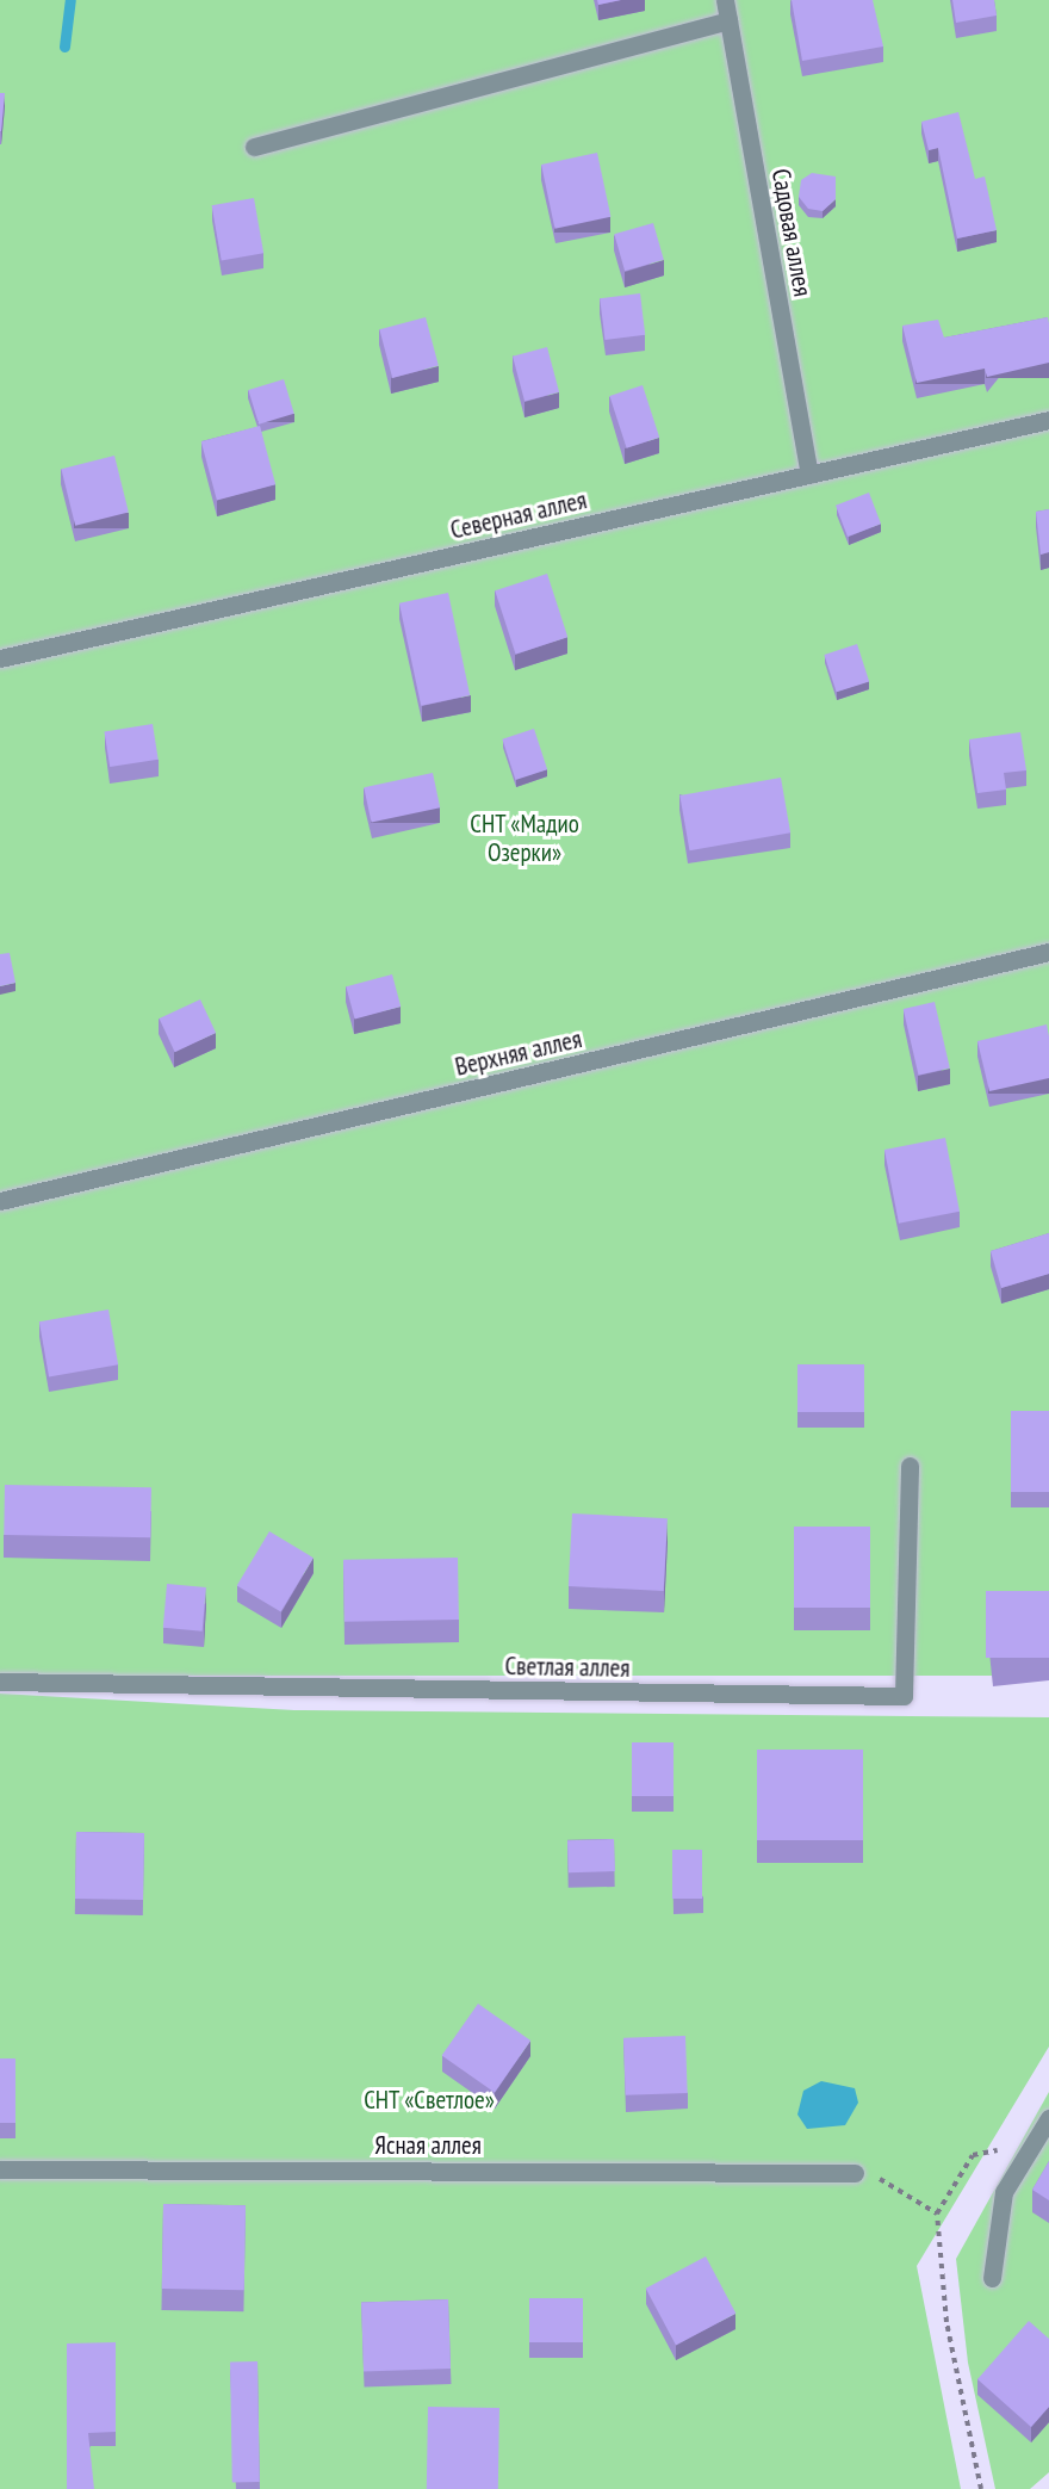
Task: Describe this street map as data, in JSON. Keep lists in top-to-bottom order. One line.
{"streets":{"street":["Садовая аллея","Северная аллея","Верхняя аллея","Светлая аллея","Ясная аллея"]},"crossings":[["Садовая аллея","Северная аллея"]],"parks":["СНТ «Мадио Озерки»","СНТ «Светлое»"]}
